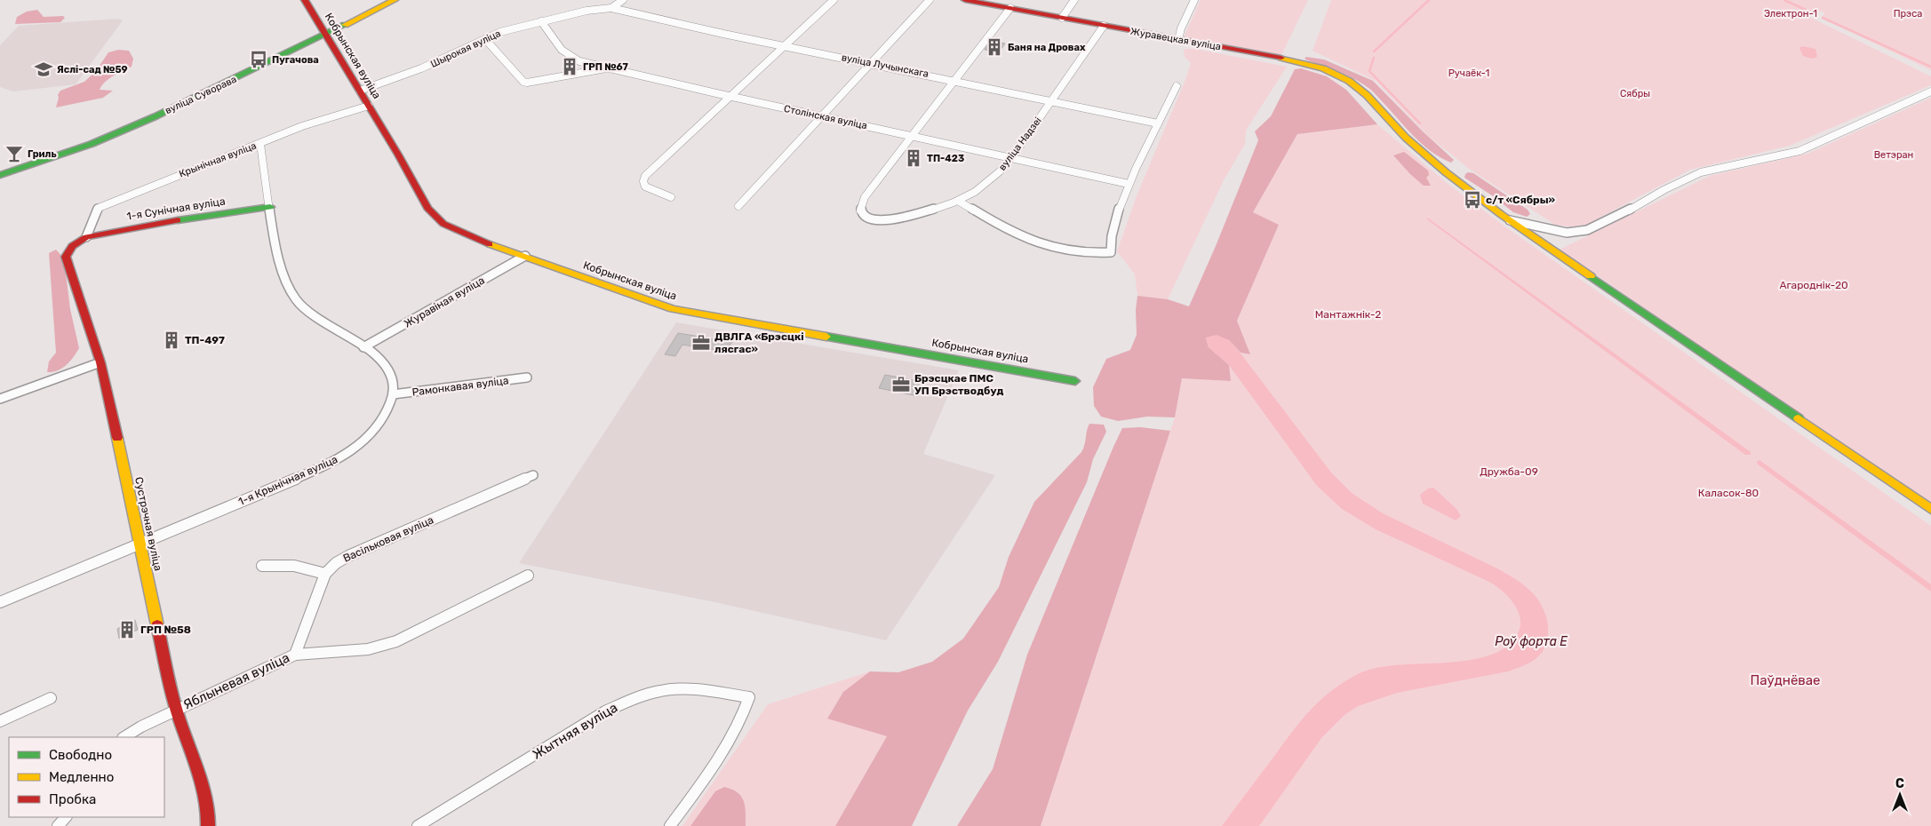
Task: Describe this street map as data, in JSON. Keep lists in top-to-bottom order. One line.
{"streets":{"street":["Журавецкая вуліца","Шырокая вуліца","Кобрынская вуліца","вуліца Лучынскага","вуліца Суворава","Столінская вуліца","вуліца Надзеі","Крынічная вуліца","1-я Сунічная вуліца","Журавіная вуліца","Рамонкавая вуліца","1-я Крынічная вуліца","Сустрэчная вуліца","Васільковая вуліца","Яблыневая вуліца","Жытняя вуліца"]},"crossings":[["Журавецкая вуліца","вуліца Надзеі"],["Шырокая вуліца","Кобрынская вуліца"],["Шырокая вуліца","вуліца Лучынскага"],["Шырокая вуліца","Столінская вуліца"],["Кобрынская вуліца","вуліца Суворава"],["Кобрынская вуліца","Крынічная вуліца"],["Кобрынская вуліца","Журавіная вуліца"],["вуліца Лучынскага","вуліца Надзеі"],["Столінская вуліца","вуліца Надзеі"],["Крынічная вуліца","1-я Сунічная вуліца"],["Крынічная вуліца","1-я Крынічная вуліца"],["Крынічная вуліца","Сустрэчная вуліца"],["1-я Сунічная вуліца","1-я Крынічная вуліца"],["1-я Сунічная вуліца","Сустрэчная вуліца"],["Журавіная вуліца","1-я Крынічная вуліца"],["Рамонкавая вуліца","1-я Крынічная вуліца"],["1-я Крынічная вуліца","Сустрэчная вуліца"],["Сустрэчная вуліца","Яблыневая вуліца"],["Васільковая вуліца","Яблыневая вуліца"]],"water":["Роў форта Е"],"parks":["Электрон-1","Прэса","Ручаёк-1","Сябры","Ветэран","Агароднік-20","Мантажнік-2","Дружба-09","Каласок-80","Паўднёвае"],"places":{"building":["Баня на Дровах","ГРП №67","ТП-423","ТП-497","ГРП №58"],"bus stop":["Пугачова","с/т «Сябры»"],"school or university":["Яслі-сад №59"],"bar":["Гриль"],"office":["ДВЛГА «Брэсцкі лясгас»","Брэсцкае ПМС УП Брэстводбуд"]},"legend":["Свободно","Медленно","Пробка"],"north":"top"}
